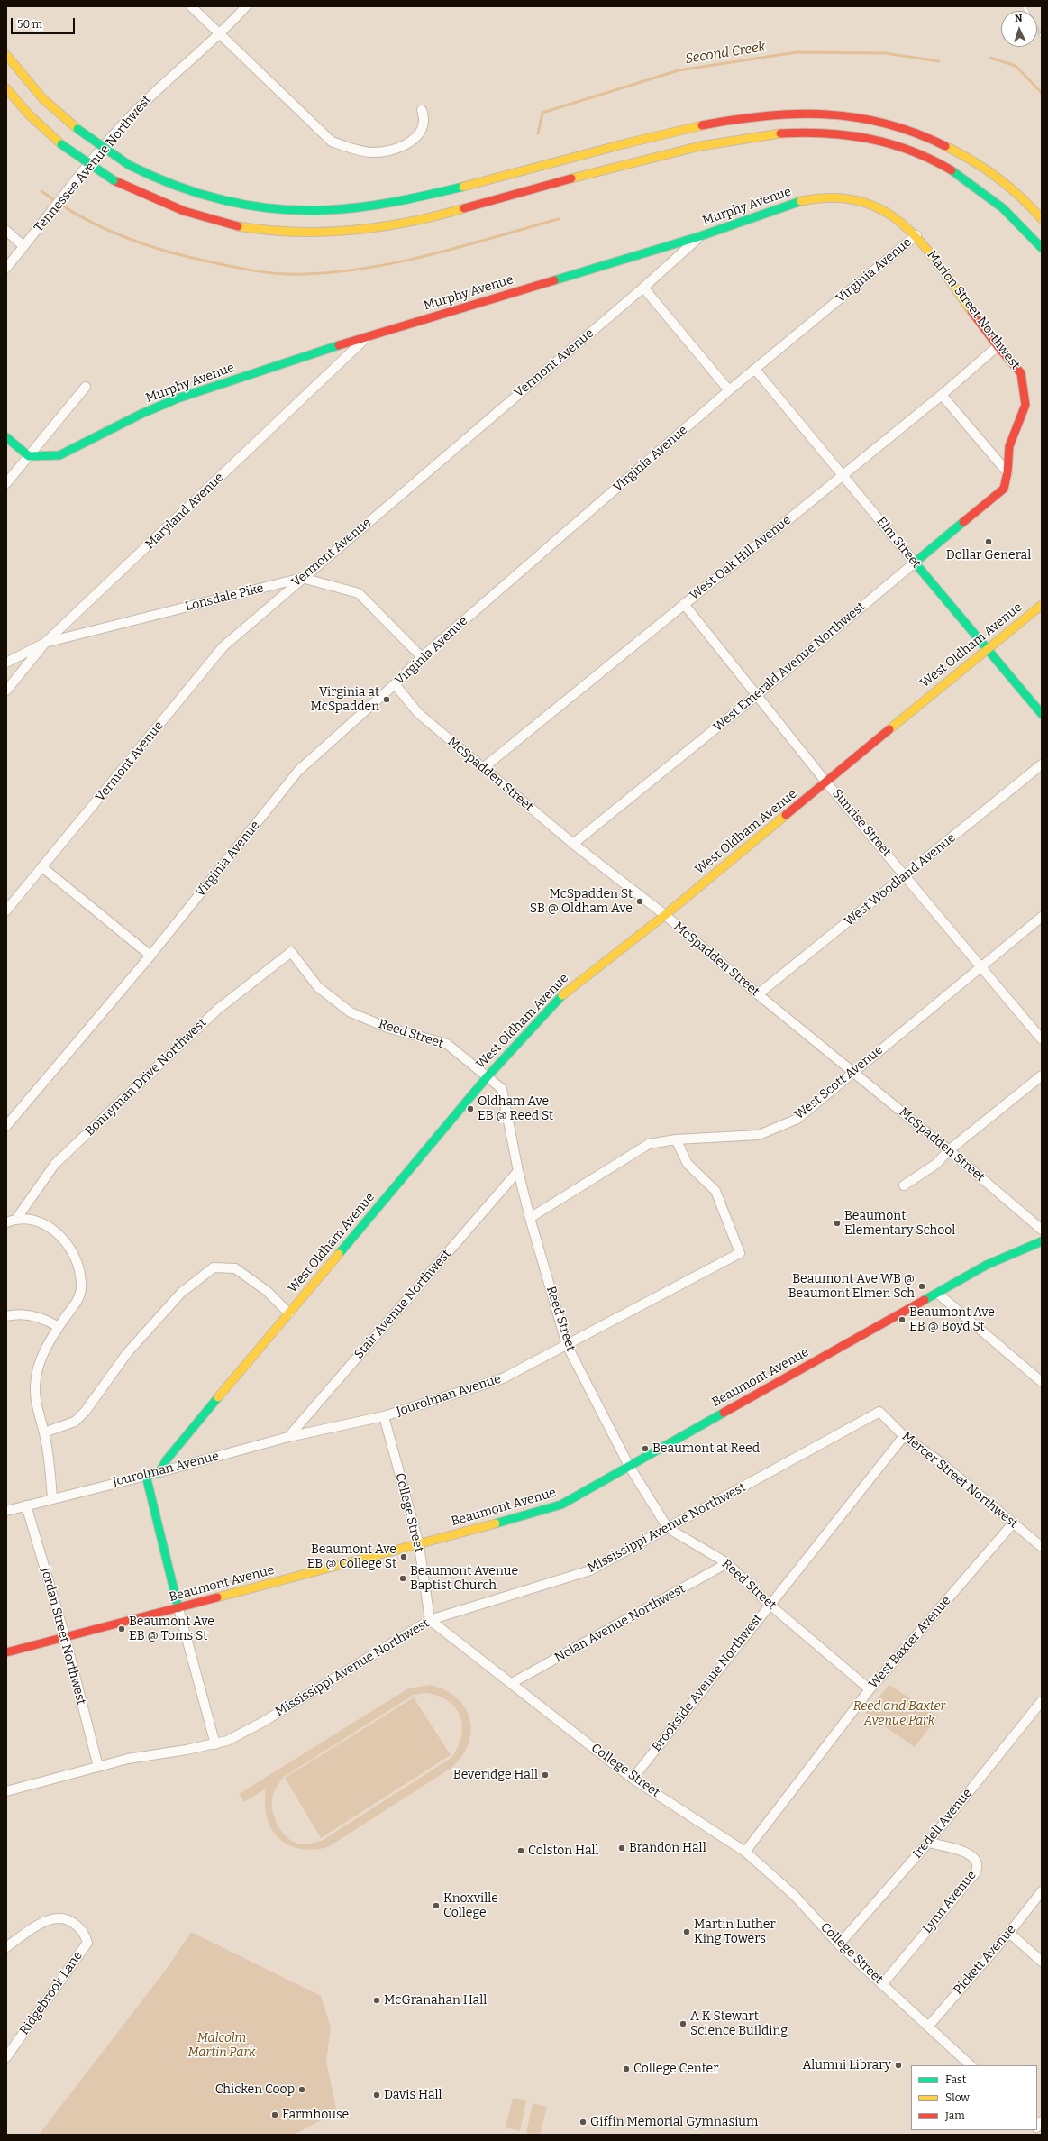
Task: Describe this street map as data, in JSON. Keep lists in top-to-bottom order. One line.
{"streets":{"main road":["Murphy Avenue","Marion Street Northwest","Elm Street","West Oldham Avenue","West Emerald Avenue Northwest","Beaumont Avenue","Jourolman Avenue"],"street":["Tennessee Avenue Northwest","Virginia Avenue","Vermont Avenue","Maryland Avenue","West Oak Hill Avenue","Lonsdale Pike","McSpadden Street","Sunrise Street","West Woodland Avenue","Reed Street","Bonnyman Drive Northwest","West Scott Avenue","Stair Avenue Northwest","Mercer Street Northwest","College Street","Mississippi Avenue Northwest","Nolan Avenue Northwest","Jordan Street Northwest","West Baxter Avenue","Brookside Avenue Northwest","Iredell Avenue","Lynn Avenue","Pickett Avenue","Ridgebrook Lane"]},"crossings":[["Murphy Avenue","Virginia Avenue"],["Murphy Avenue","Marion Street Northwest"],["Murphy Avenue","Vermont Avenue"],["Murphy Avenue","Maryland Avenue"],["Virginia Avenue","Marion Street Northwest"],["Virginia Avenue","Elm Street"],["Virginia Avenue","Lonsdale Pike"],["Virginia Avenue","McSpadden Street"],["Marion Street Northwest","West Oak Hill Avenue"],["Marion Street Northwest","West Emerald Avenue Northwest"],["Vermont Avenue","Lonsdale Pike"],["Maryland Avenue","Lonsdale Pike"],["Elm Street","West Oak Hill Avenue"],["Elm Street","West Oldham Avenue"],["Elm Street","West Emerald Avenue Northwest"],["West Oak Hill Avenue","McSpadden Street"],["West Oak Hill Avenue","Sunrise Street"],["West Oldham Avenue","McSpadden Street"],["West Oldham Avenue","Sunrise Street"],["West Oldham Avenue","Reed Street"],["West Oldham Avenue","Jourolman Avenue"],["West Emerald Avenue Northwest","McSpadden Street"],["West Emerald Avenue Northwest","Sunrise Street"],["McSpadden Street","West Woodland Avenue"],["McSpadden Street","West Scott Avenue"],["Sunrise Street","West Woodland Avenue"],["Sunrise Street","West Scott Avenue"],["Reed Street","Bonnyman Drive Northwest"],["Reed Street","West Scott Avenue"],["Reed Street","Stair Avenue Northwest"],["Reed Street","Beaumont Avenue"],["Reed Street","Jourolman Avenue"],["Reed Street","Mississippi Avenue Northwest"],["Reed Street","Nolan Avenue Northwest"],["Reed Street","West Baxter Avenue"],["Reed Street","Brookside Avenue Northwest"],["West Scott Avenue","Jourolman Avenue"],["Stair Avenue Northwest","Jourolman Avenue"],["Beaumont Avenue","College Street"],["Beaumont Avenue","Jordan Street Northwest"],["Jourolman Avenue","College Street"],["Jourolman Avenue","Jordan Street Northwest"],["Mercer Street Northwest","Mississippi Avenue Northwest"],["Mercer Street Northwest","West Baxter Avenue"],["Mercer Street Northwest","Brookside Avenue Northwest"],["College Street","Mississippi Avenue Northwest"],["College Street","Nolan Avenue Northwest"],["College Street","West Baxter Avenue"],["College Street","Brookside Avenue Northwest"],["College Street","Iredell Avenue"],["College Street","Lynn Avenue"],["College Street","Pickett Avenue"],["Mississippi Avenue Northwest","Jordan Street Northwest"],["Iredell Avenue","Lynn Avenue"]],"water":["Second Creek"],"parks":["Reed and Baxter Avenue Park","Malcolm Martin Park"],"places":["Dollar General","Virginia at McSpadden","McSpadden St SB @ Oldham Ave","Oldham Ave EB @ Reed St","Beaumont Elementary School","Beaumont Ave WB @ Beaumont Elmen Sch","Beaumont Ave EB @ Boyd St","Beaumont at Reed","Beaumont Ave EB @ College St","Beaumont Avenue Baptist Church","Beaumont Ave EB @ Toms St","Beveridge Hall","Brandon Hall","Colston Hall","Knoxville College","Martin Luther King Towers","McGranahan Hall","A K Stewart Science Building","Alumni Library","College Center","Chicken Coop","Davis Hall","Farmhouse","Giffin Memorial Gymnasium"],"legend":["Fast","Slow","Jam"],"scale_bar":"50 m","north":"top"}
